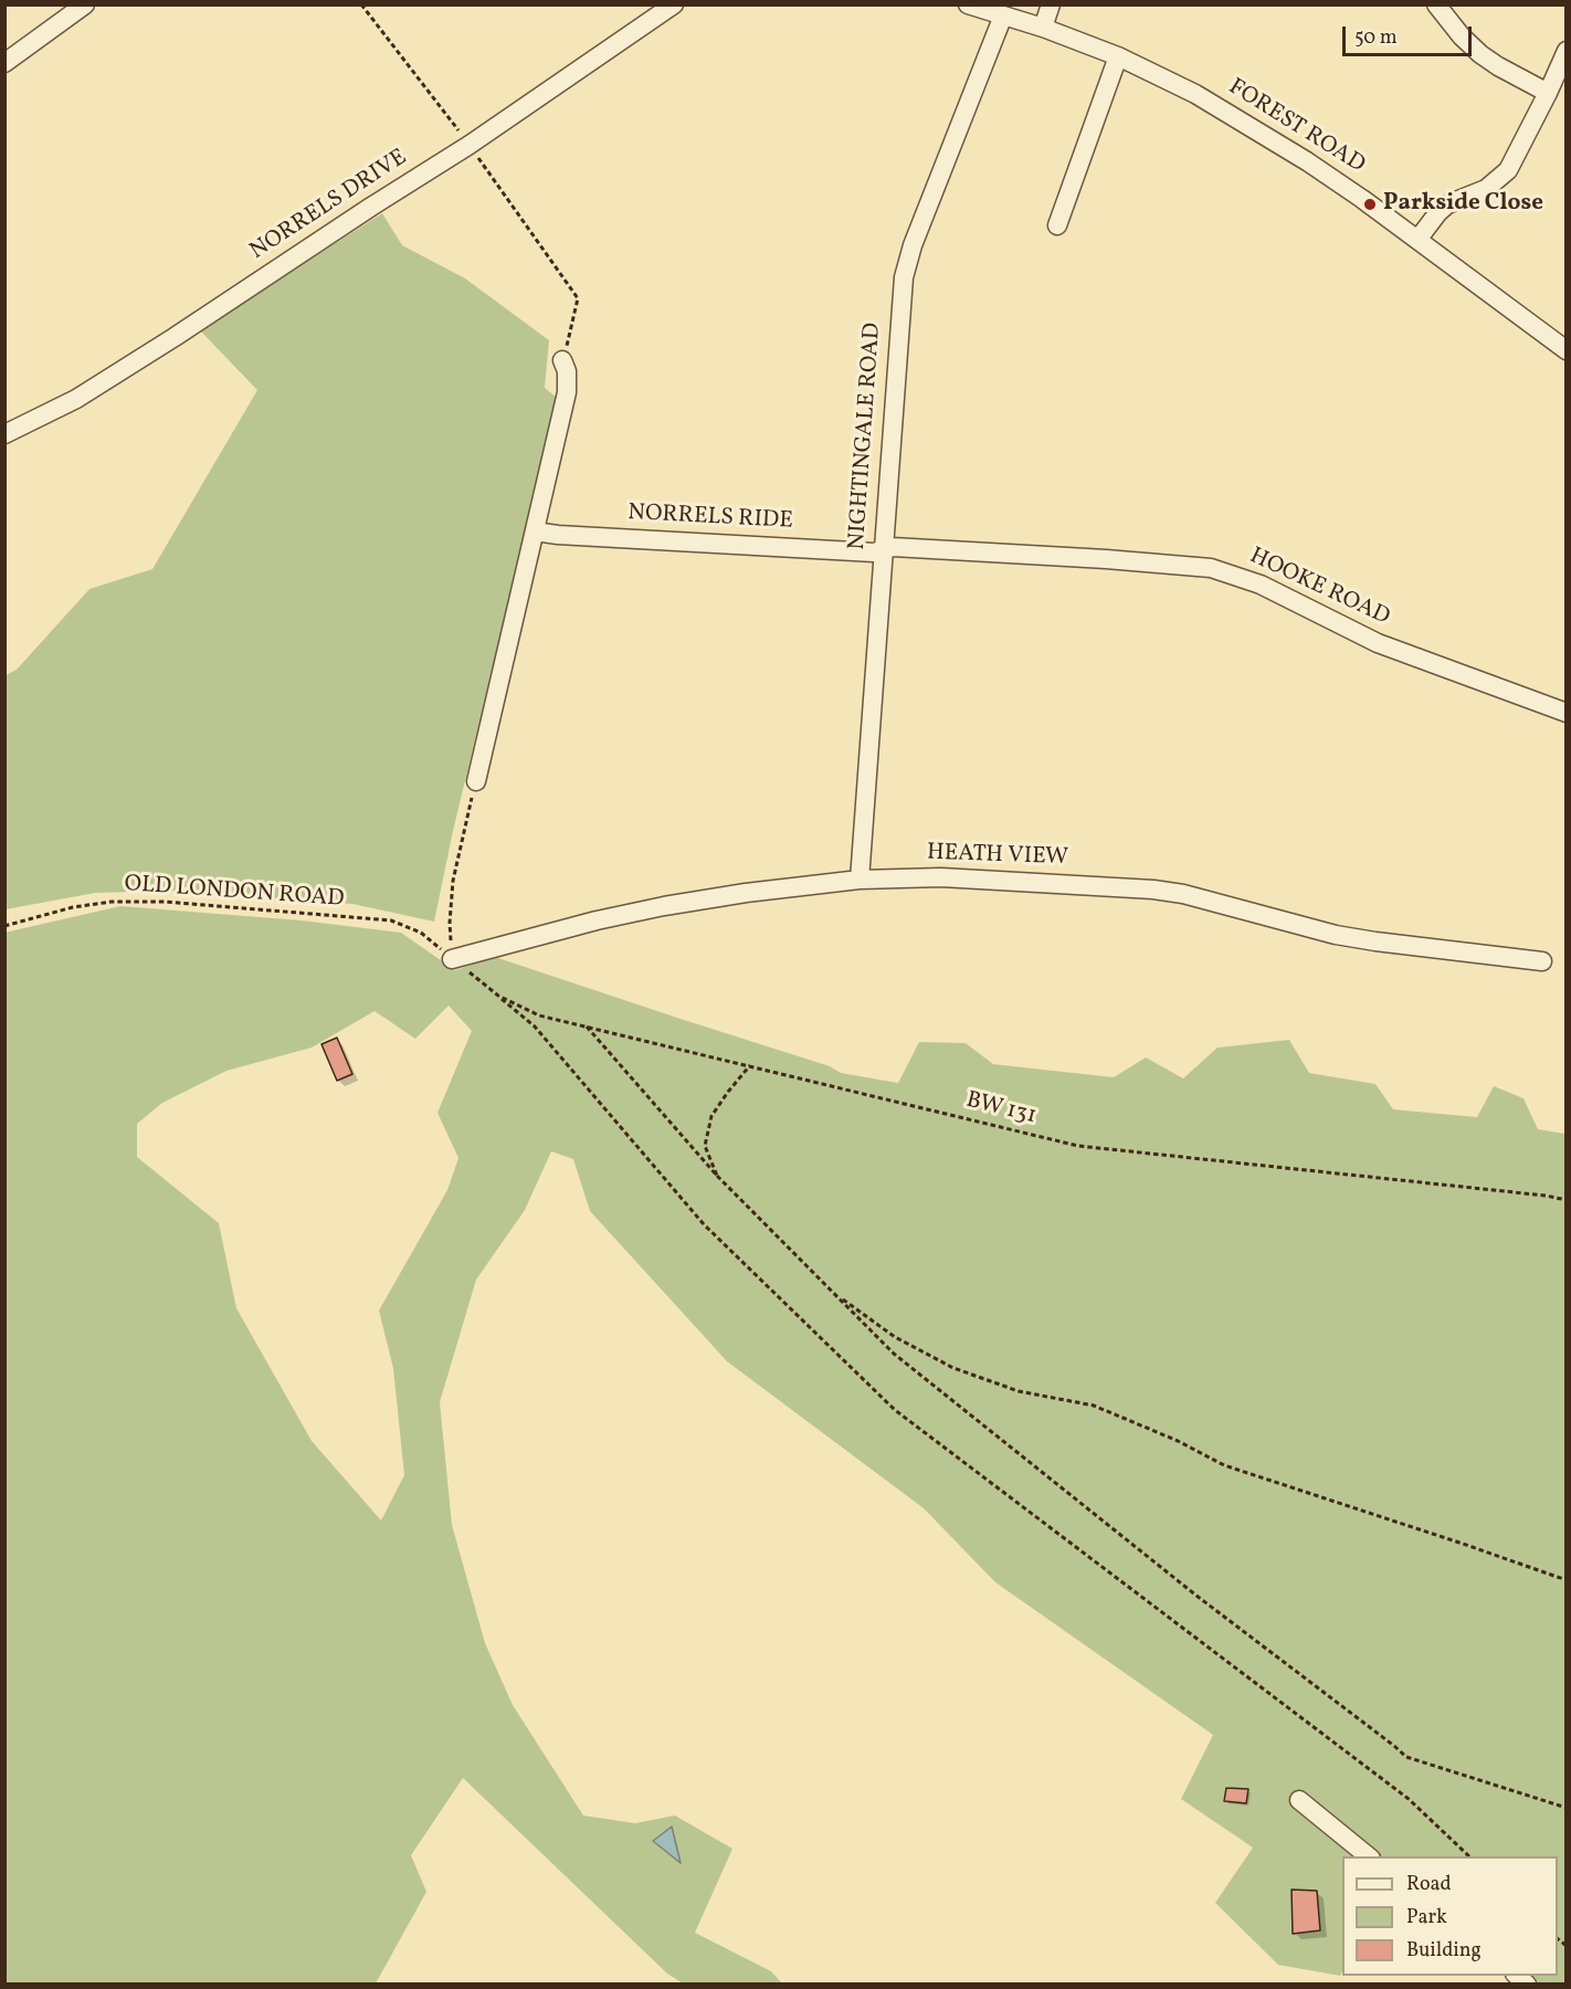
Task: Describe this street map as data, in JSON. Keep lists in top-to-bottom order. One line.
{"streets":{"street":["FOREST ROAD","NORRELS DRIVE","NIGHTINGALE ROAD","NORRELS RIDE","HOOKE ROAD","HEATH VIEW"],"path":["OLD LONDON ROAD","BW 131"]},"crossings":[["FOREST ROAD","NIGHTINGALE ROAD"],["NIGHTINGALE ROAD","NORRELS RIDE"],["NIGHTINGALE ROAD","HOOKE ROAD"],["NIGHTINGALE ROAD","HEATH VIEW"],["NORRELS RIDE","HOOKE ROAD"],["HEATH VIEW","OLD LONDON ROAD"],["HEATH VIEW","BW 131"],["OLD LONDON ROAD","BW 131"]],"places":["Parkside Close"],"legend":["Road","Park","Building"],"scale_bar":"50 m"}
